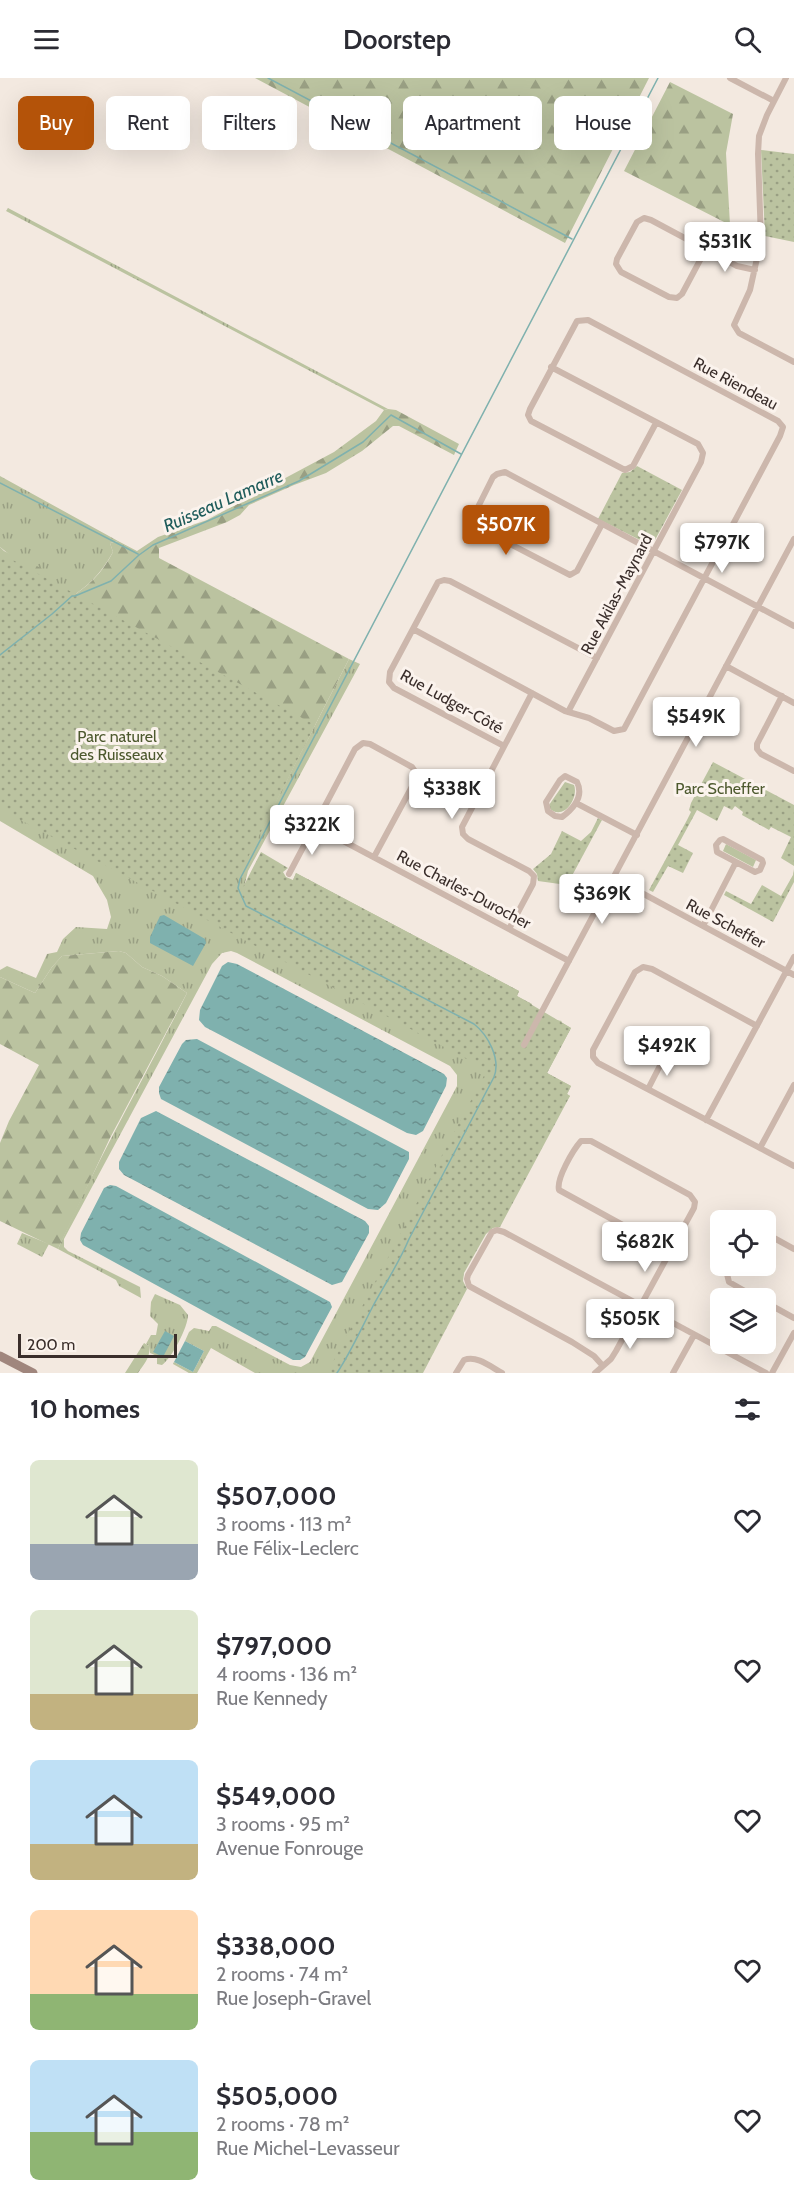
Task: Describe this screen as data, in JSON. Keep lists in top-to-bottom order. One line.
{"streets":{"street":["Rue Riendeau","Rue Akilas-Maynard","Rue Ludger-Côté","Rue Charles-Durocher","Rue Scheffer"]},"crossings":[["Rue Riendeau","Rue Akilas-Maynard"],["Rue Akilas-Maynard","Rue Ludger-Côté"]],"water":["Ruisseau Lamarre"],"parks":["Parc naturel des Ruisseaux","Parc Scheffer"],"scale_bar":"200 m","page":{"header":"Doorstep","chip":["Buy","Rent","Filters","New","Apartment","House"],"price":["$531K","$507K","$797K","$549K","$338K","$322K","$369K","$492K","$682K","$505K"],"scale":"200 m","heading":"10 homes","list":[{"name":"$507,000","note":"3 rooms · 113 m² · Rue Félix-Leclerc"},{"name":"$797,000","note":"4 rooms · 136 m² · Rue Kennedy"},{"name":"$549,000","note":"3 rooms · 95 m² · Avenue Fonrouge"},{"name":"$338,000","note":"2 rooms · 74 m² · Rue Joseph-Gravel"},{"name":"$505,000","note":"2 rooms · 78 m² · Rue Michel-Levasseur"}]}}
